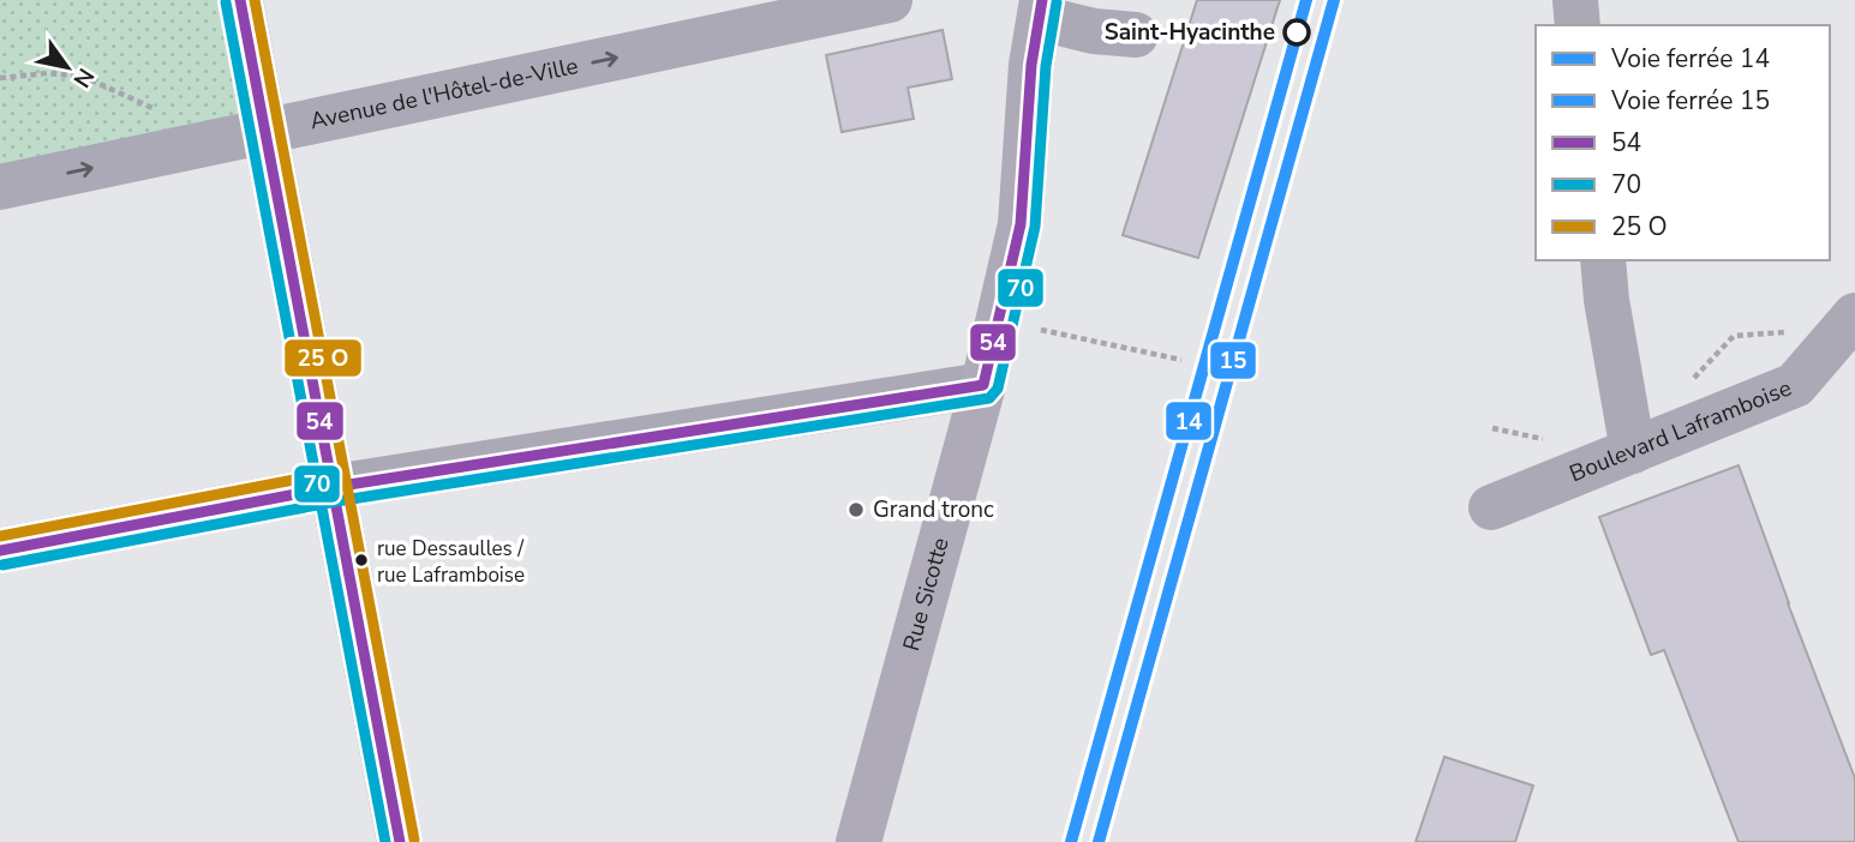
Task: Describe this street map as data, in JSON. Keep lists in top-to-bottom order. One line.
{"streets":{"main road":["Rue Sicotte"],"street":["Avenue de l'Hôtel-de-Ville","Boulevard Laframboise"]},"places":["Saint-Hyacinthe","Grand tronc","rue Dessaulles / rue Laframboise"],"lines":["rail line 14","rail line 15","transit line 54","transit line 70"],"legend":["Voie ferrée 14","Voie ferrée 15","54","70","25 O"],"north":"bottom right"}
